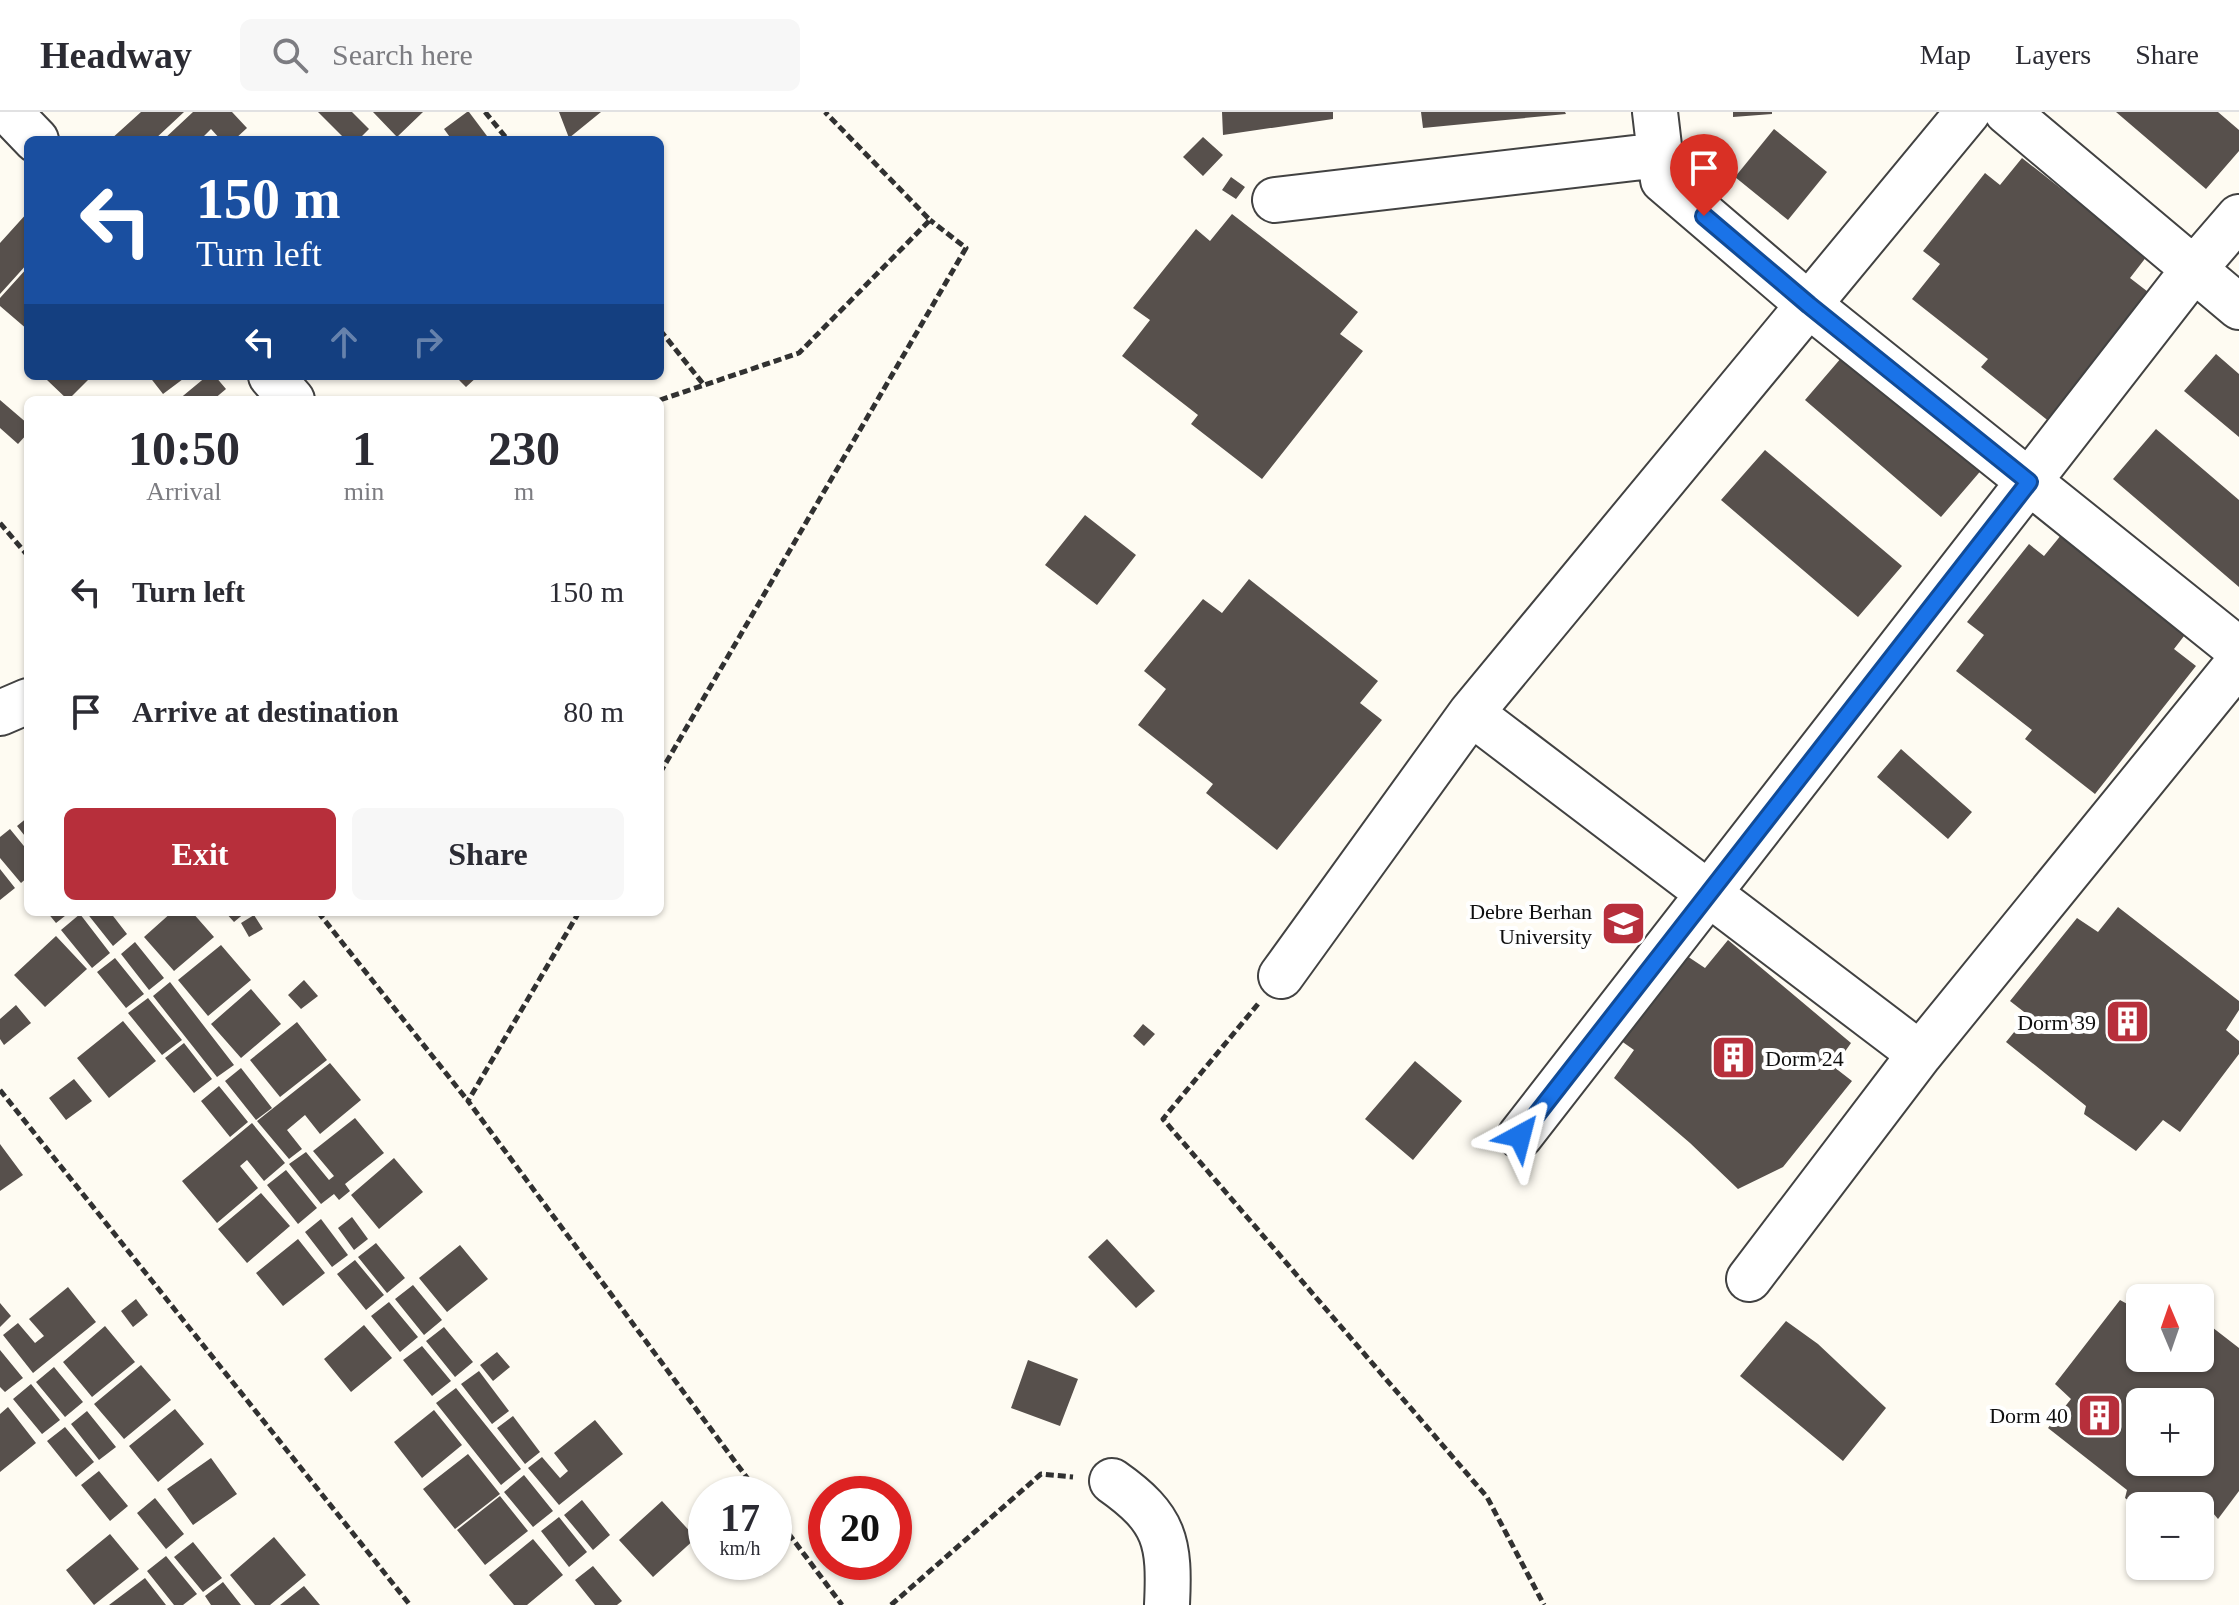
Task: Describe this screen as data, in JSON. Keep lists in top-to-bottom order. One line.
{"places":{"school or university":["Debre Berhan University"],"building":["Dorm 39","Dorm 24","Dorm 40"]},"north":"top","page":{"header":"Headway","search":"Search here","nav":["Map","Layers","Share"],"turn":["150 m","Turn left"],"eta":["10:50","Arrival","1","min","230","m"],"list":[{"name":"Turn left","value":"150 m"},{"name":"Arrive at destination","value":"80 m"}],"buttons":["Exit","Share"],"map_buttons":["+","−"],"speed":"17 km/h","limit":"20"}}
